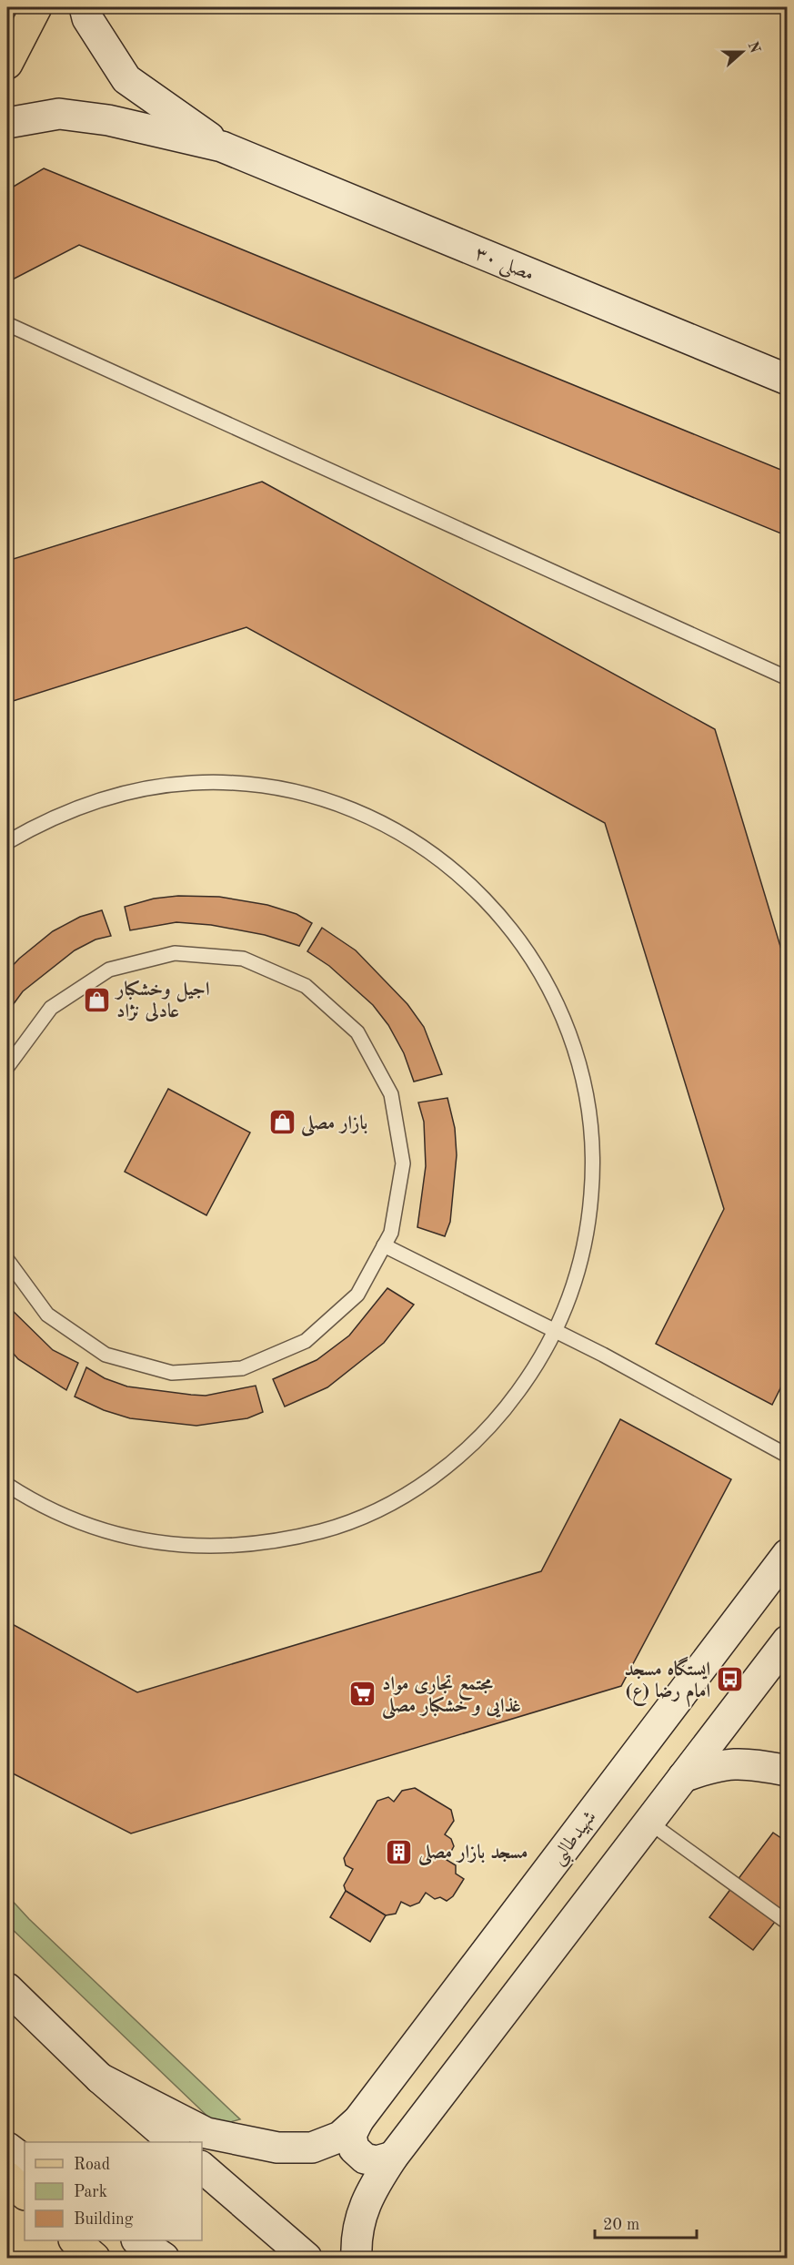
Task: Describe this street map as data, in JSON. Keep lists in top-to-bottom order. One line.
{"streets":{"street":["مصلی ۳۰","شهیدطالبی"]},"places":{"shop":["اجیل وخشکبار عادلی نژاد","بازار مصلى"],"bus stop":["ایستگاه مسجد امام رضا (ع)"],"supermarket":["مجتمع تجاری مواد غذایی و خشکبار مصلی"],"building":["مسجد بازار مصلی"]},"legend":["Road","Park","Building"],"scale_bar":"20 m","north":"right"}
